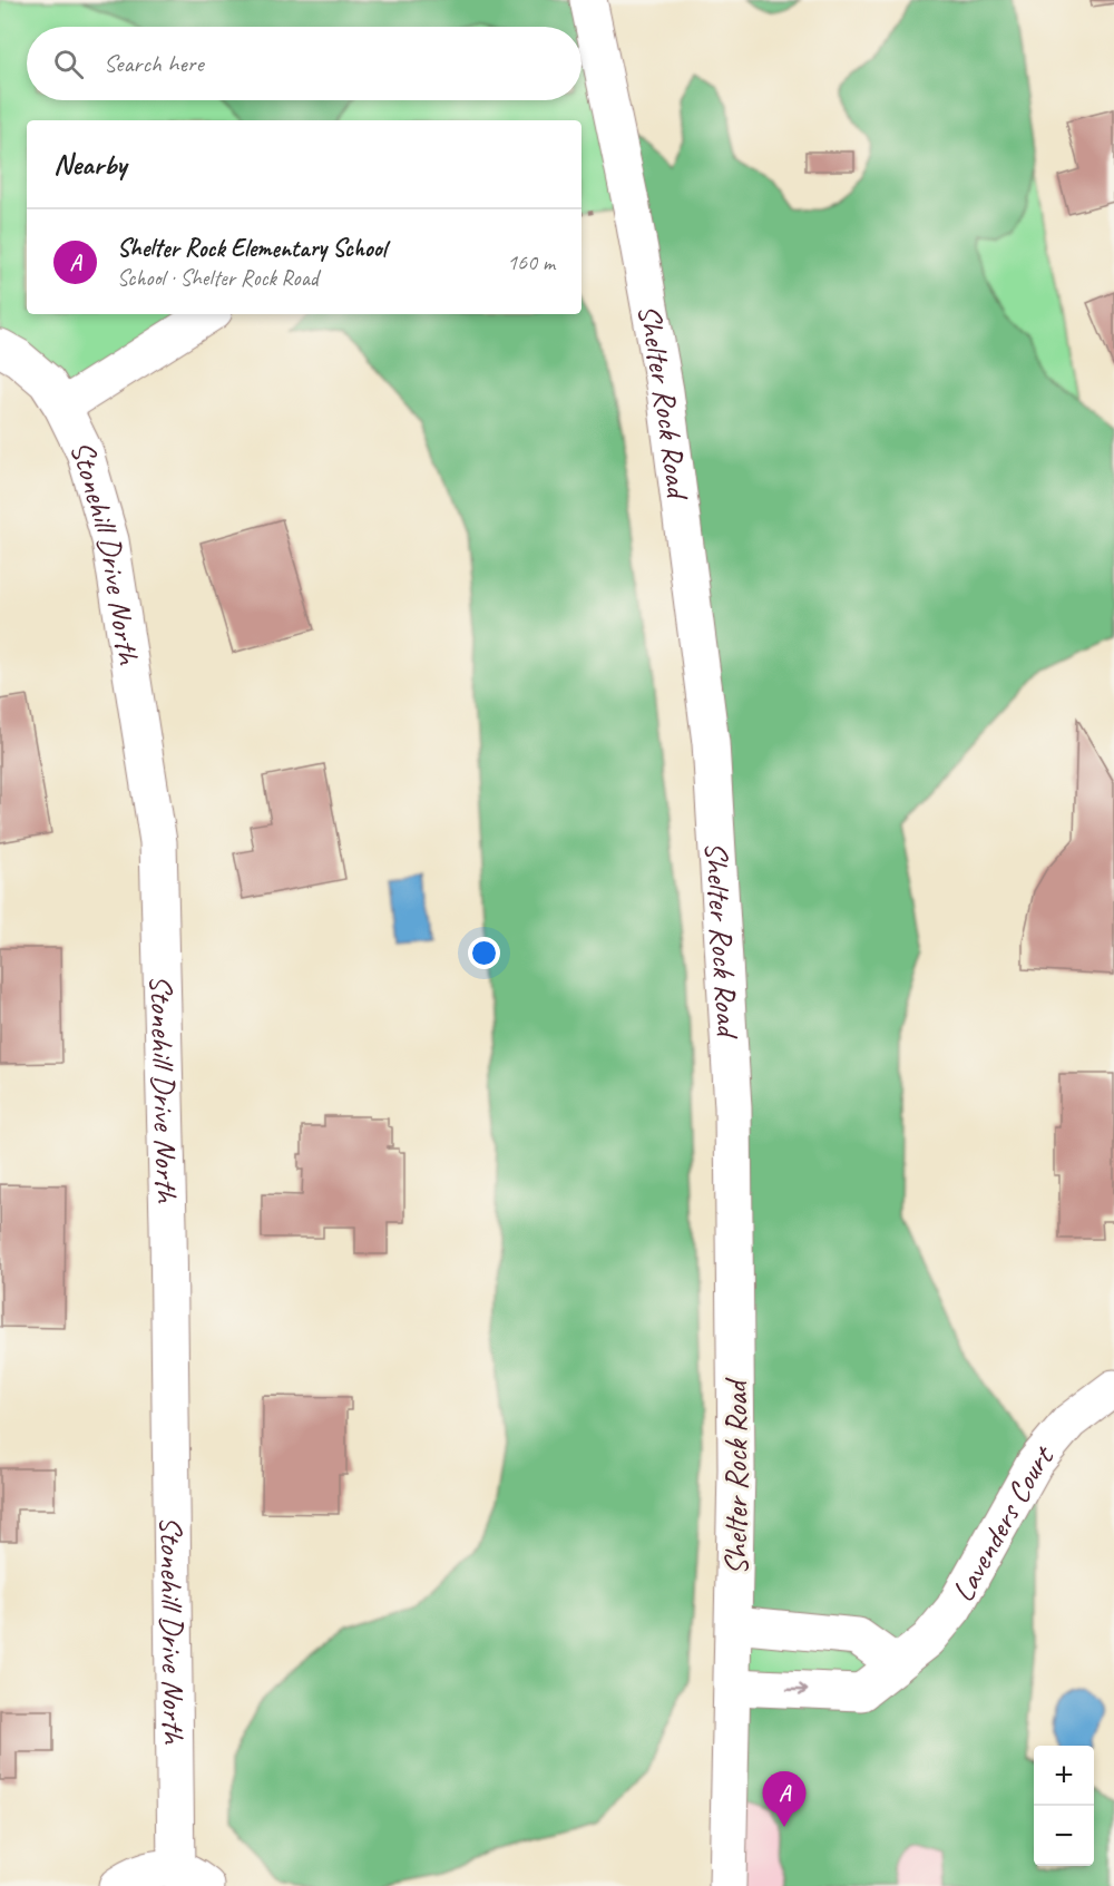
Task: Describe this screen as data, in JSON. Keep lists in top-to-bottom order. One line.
{"streets":{"street":["Shelter Rock Road","Stonehill Drive North","Lavenders Court"]},"crossings":[["Shelter Rock Road","Lavenders Court"]],"page":{"search":"Search here","heading":"Nearby","list":[{"mark":"A","name":"Shelter Rock Elementary School","note":"School · Shelter Rock Road","value":"160 m"}],"map_buttons":["+","−"],"pins":"A"}}
